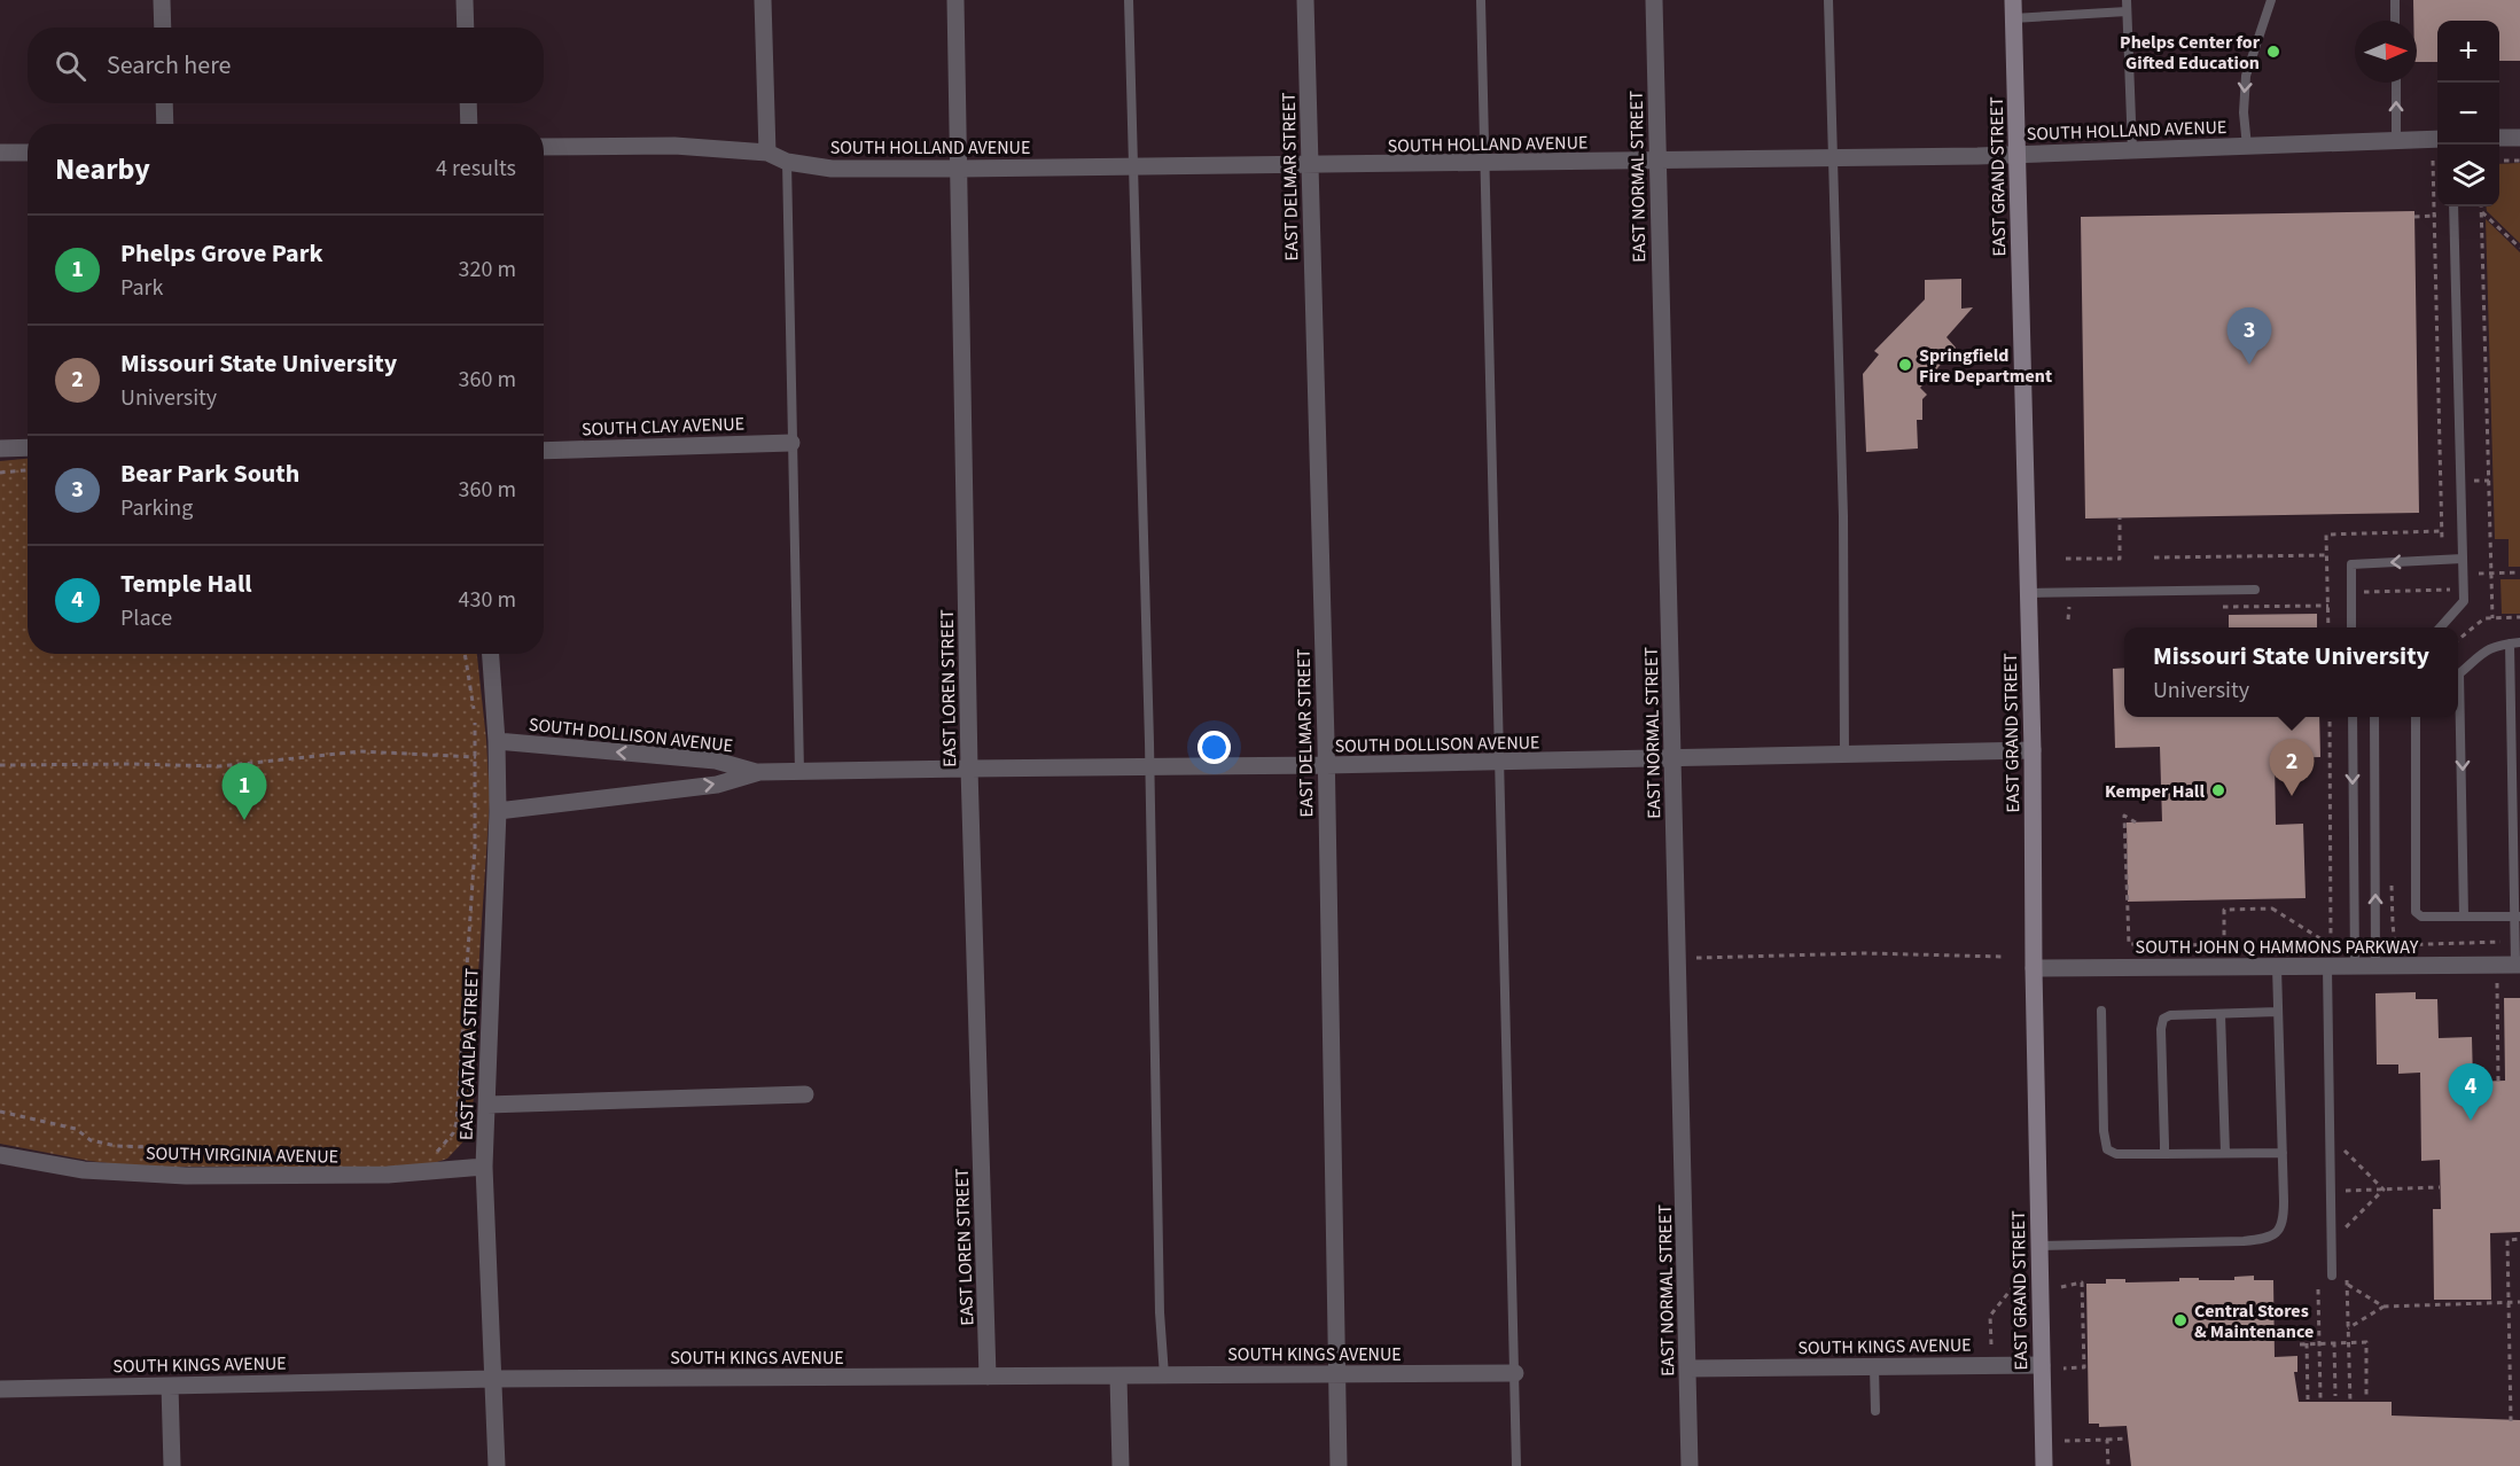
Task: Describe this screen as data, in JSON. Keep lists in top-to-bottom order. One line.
{"streets":{"main road":["EAST GRAND STREET"],"street":["SOUTH HOLLAND AVENUE","EAST DELMAR STREET","EAST NORMAL STREET","SOUTH CLAY AVENUE","EAST LOREN STREET","SOUTH DOLLISON AVENUE","SOUTH JOHN Q HAMMONS PARKWAY","EAST CATALPA STREET","SOUTH VIRGINIA AVENUE","SOUTH KINGS AVENUE"]},"crossings":[["SOUTH HOLLAND AVENUE","EAST DELMAR STREET"],["SOUTH HOLLAND AVENUE","EAST NORMAL STREET"],["SOUTH HOLLAND AVENUE","EAST GRAND STREET"],["SOUTH HOLLAND AVENUE","EAST LOREN STREET"],["EAST DELMAR STREET","SOUTH DOLLISON AVENUE"],["EAST DELMAR STREET","SOUTH KINGS AVENUE"],["EAST NORMAL STREET","SOUTH DOLLISON AVENUE"],["EAST NORMAL STREET","SOUTH KINGS AVENUE"],["EAST GRAND STREET","SOUTH DOLLISON AVENUE"],["EAST GRAND STREET","SOUTH JOHN Q HAMMONS PARKWAY"],["EAST GRAND STREET","SOUTH KINGS AVENUE"],["EAST LOREN STREET","SOUTH DOLLISON AVENUE"],["EAST LOREN STREET","SOUTH KINGS AVENUE"],["SOUTH DOLLISON AVENUE","EAST CATALPA STREET"],["EAST CATALPA STREET","SOUTH VIRGINIA AVENUE"],["EAST CATALPA STREET","SOUTH KINGS AVENUE"]],"places":["Phelps Center for Gifted Education","Springfield Fire Department","Kemper Hall","Central Stores & Maintenance"],"north":"right","page":{"map_buttons":["+","−"],"search":"Search here","heading":["Nearby","4 results"],"list":[{"mark":"1","name":"Phelps Grove Park","note":"Park","value":"320 m"},{"mark":"2","name":"Missouri State University","note":"University","value":"360 m"},{"mark":"3","name":"Bear Park South","note":"Parking","value":"360 m"},{"mark":"4","name":"Temple Hall","note":"Place","value":"430 m"}],"pins":["3","2","1","4"],"popup":["Missouri State University","University"]}}
